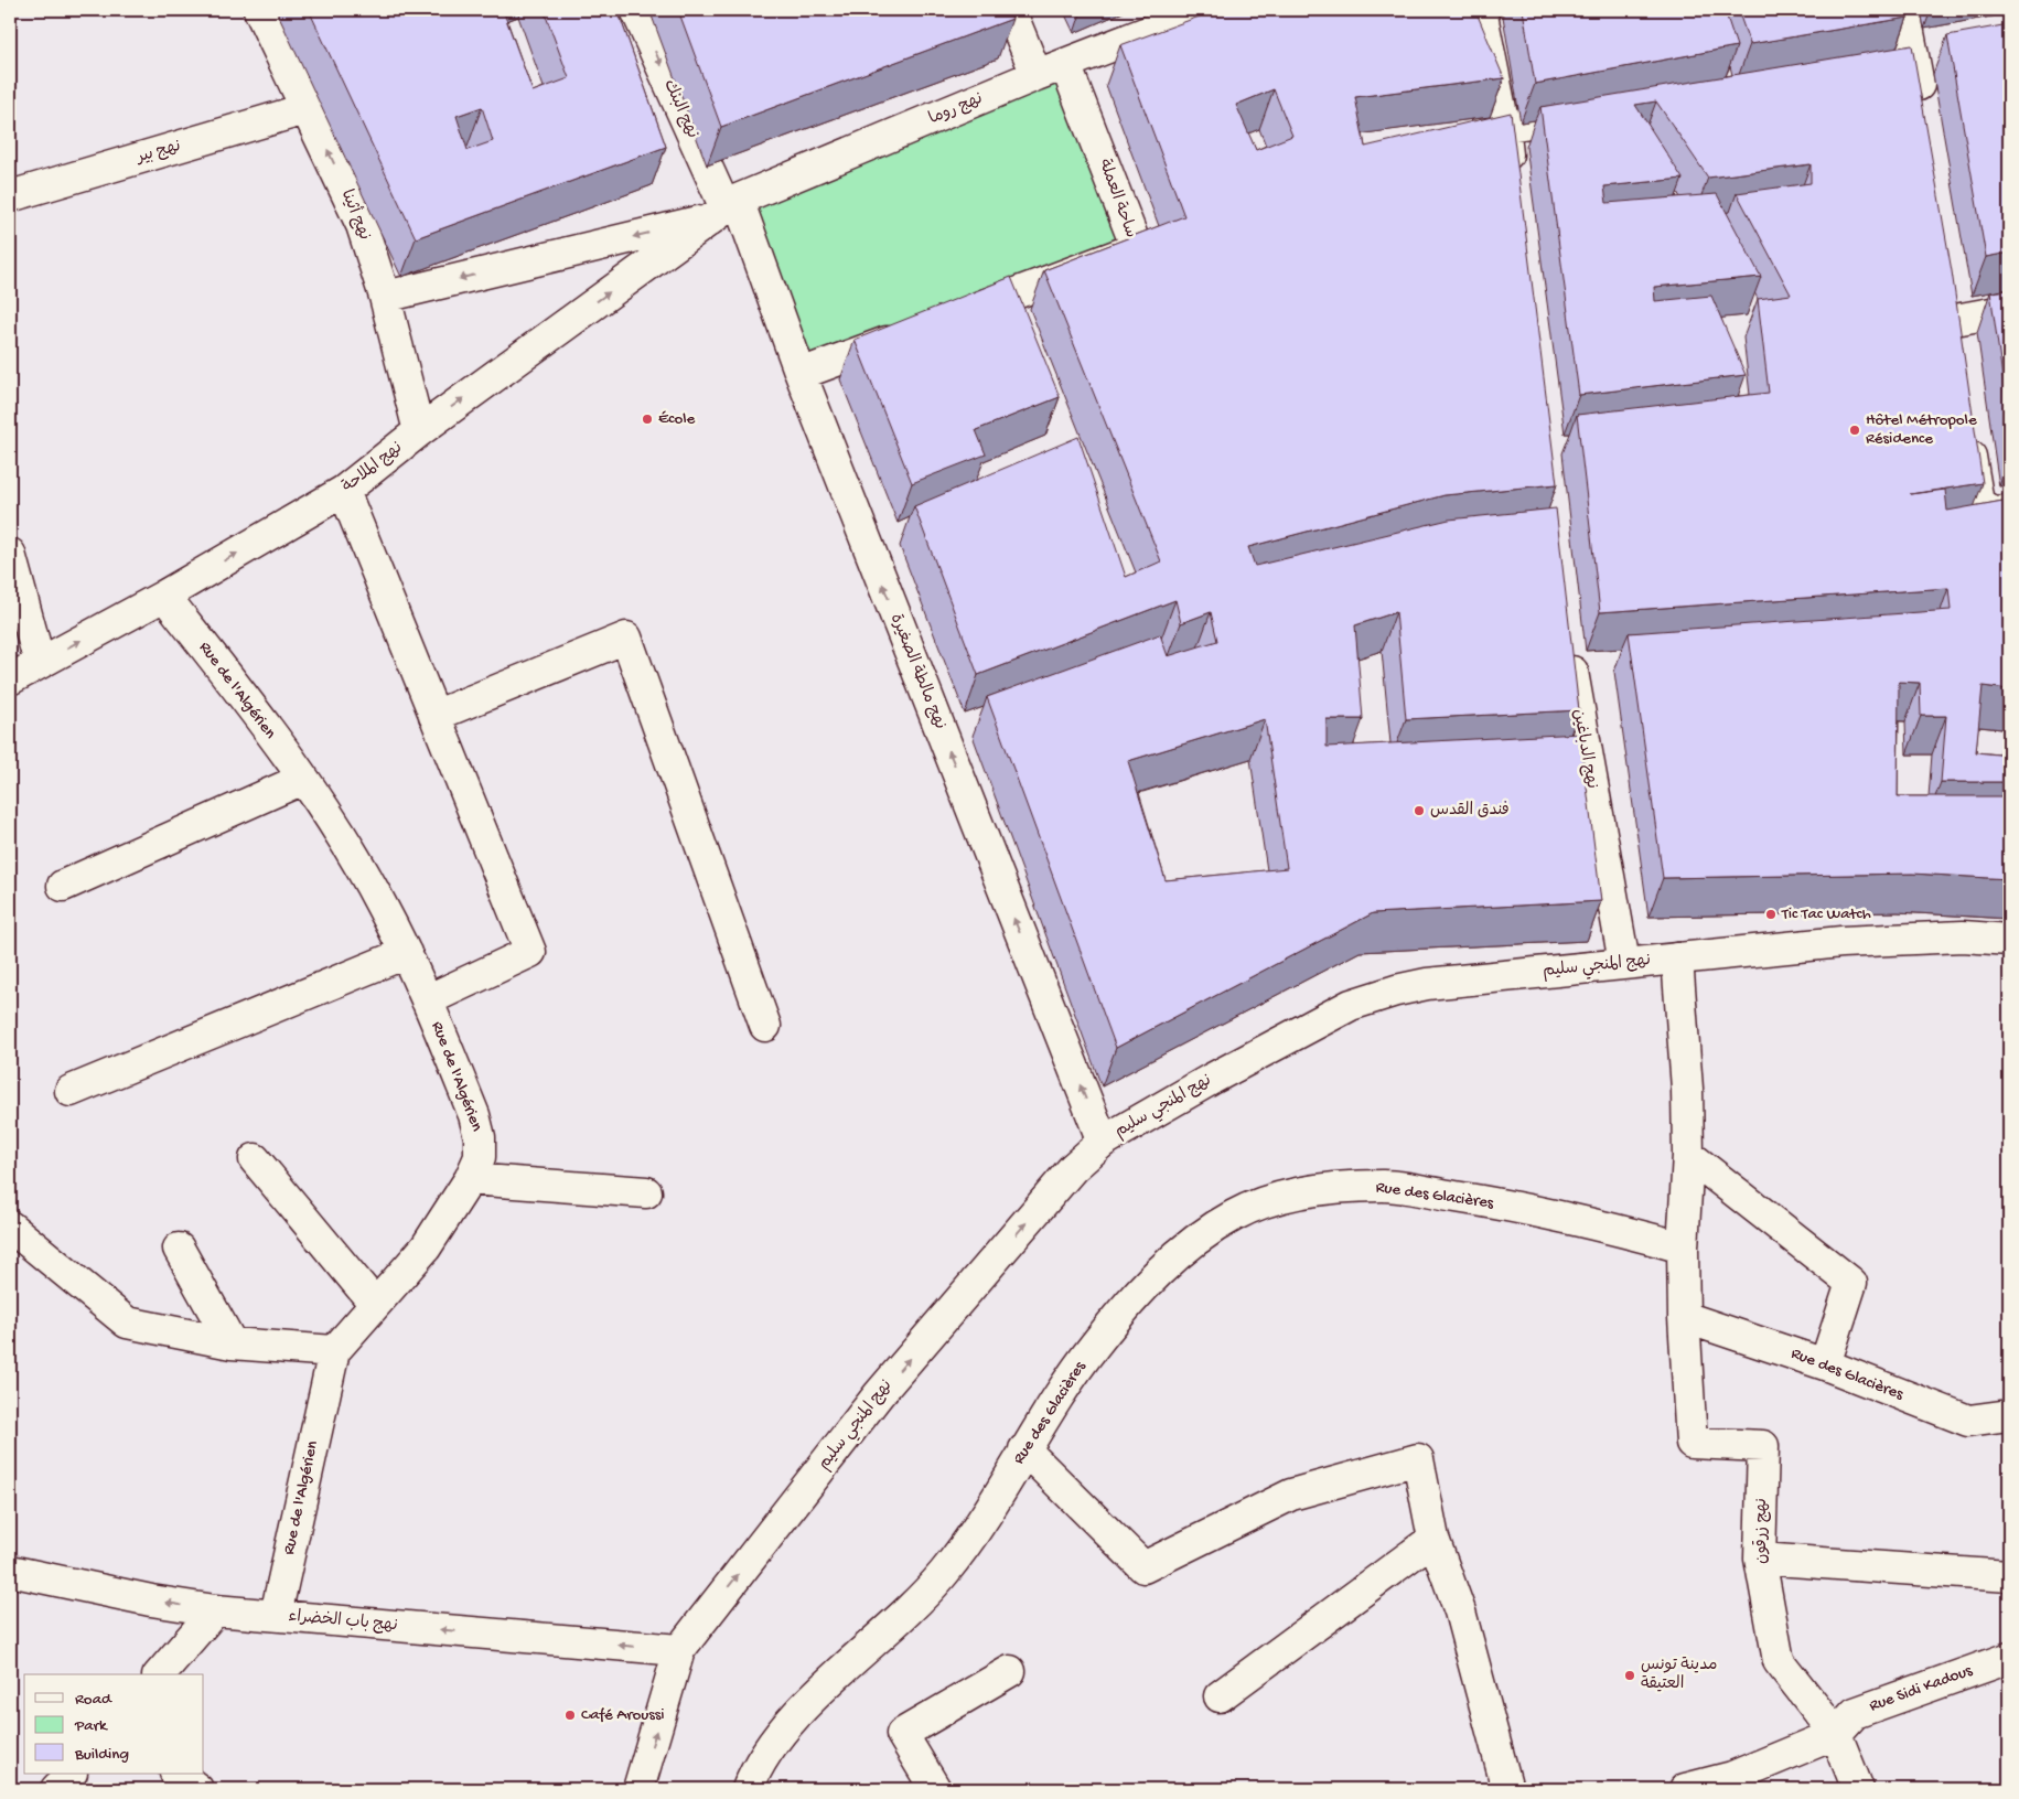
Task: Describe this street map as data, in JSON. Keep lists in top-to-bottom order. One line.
{"streets":{"street":["نهج البنك","نهج روما","نهج بير","ساحة العملة","نهج أثينا","نهج الملاحة","نهج مالطة الصغيرة","Rue de l'Algérien","نهج الدباغين","نهج المنجي سليم","Rue des Glacières","نهج زرقون","نهج باب الخضراء","Rue Sidi Kadous"]},"crossings":[["نهج البنك","نهج روما"],["نهج البنك","نهج الملاحة"],["نهج البنك","نهج مالطة الصغيرة"],["نهج روما","ساحة العملة"],["نهج روما","نهج الملاحة"],["نهج روما","نهج مالطة الصغيرة"],["نهج بير","نهج أثينا"],["نهج أثينا","نهج الملاحة"],["نهج الملاحة","نهج مالطة الصغيرة"],["نهج الملاحة","Rue de l'Algérien"],["نهج مالطة الصغيرة","نهج المنجي سليم"],["Rue de l'Algérien","نهج باب الخضراء"],["نهج الدباغين","نهج المنجي سليم"],["نهج المنجي سليم","نهج باب الخضراء"],["Rue des Glacières","نهج زرقون"],["نهج زرقون","Rue Sidi Kadous"]],"one_way":["نهج البنك","نهج أثينا","نهج مالطة الصغيرة","نهج المنجي سليم","نهج باب الخضراء"],"places":["École","Hôtel Métropole Résidence","فندق القدس","Tic Tac Watch","مدينة تونس العتيقة","Café Aroussi"],"legend":["Road","Park","Building"]}
